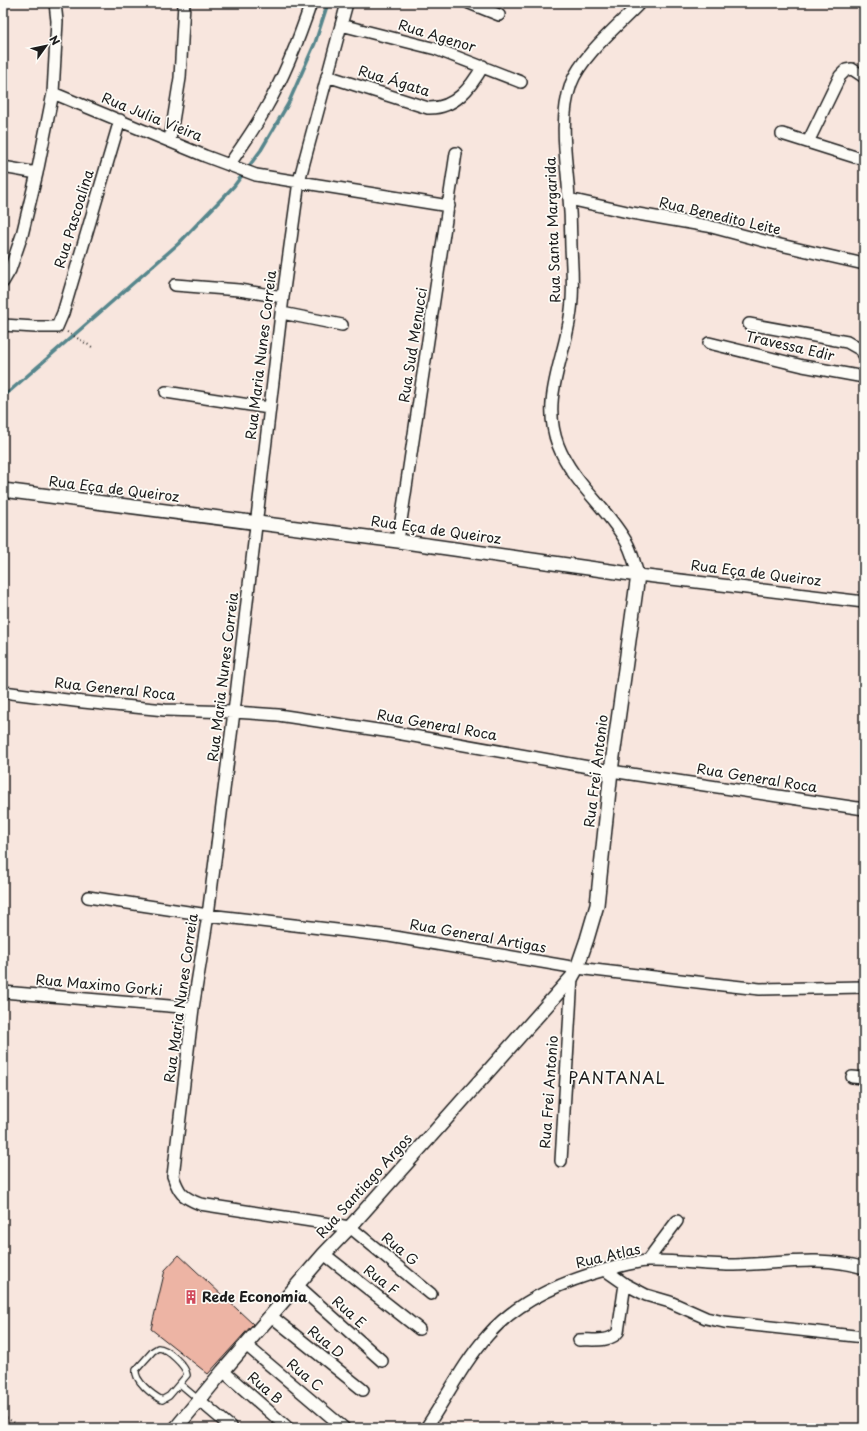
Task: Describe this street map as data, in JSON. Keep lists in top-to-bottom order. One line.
{"streets":{"street":["Rua Agenor","Rua Ágata","Rua Julia Vieira","Rua Benedito Leite","Rua Pascoalina","Rua Santa Margarida","Rua Sud Menucci","Travessa Edir","Rua Maria Nunes Correia","Rua Eça de Queiroz","Rua General Roca","Rua Frei Antonio","Rua General Artigas","Rua Maximo Gorki","Rua Santiago Argos","Rua G","Rua Atlas","Rua F","Rua E","Rua D","Rua C","Rua B"]},"crossings":[["Rua Agenor","Rua Ágata"],["Rua Agenor","Rua Maria Nunes Correia"],["Rua Ágata","Rua Maria Nunes Correia"],["Rua Julia Vieira","Rua Pascoalina"],["Rua Julia Vieira","Rua Maria Nunes Correia"],["Rua Benedito Leite","Rua Santa Margarida"],["Rua Santa Margarida","Rua Eça de Queiroz"],["Rua Santa Margarida","Rua Frei Antonio"],["Rua Sud Menucci","Rua Eça de Queiroz"],["Rua Maria Nunes Correia","Rua Eça de Queiroz"],["Rua Maria Nunes Correia","Rua General Roca"],["Rua Maria Nunes Correia","Rua General Artigas"],["Rua Maria Nunes Correia","Rua Maximo Gorki"],["Rua Maria Nunes Correia","Rua Santiago Argos"],["Rua Maria Nunes Correia","Rua G"],["Rua Eça de Queiroz","Rua Frei Antonio"],["Rua General Roca","Rua Frei Antonio"],["Rua Frei Antonio","Rua General Artigas"],["Rua Frei Antonio","Rua Santiago Argos"],["Rua General Artigas","Rua Santiago Argos"],["Rua Santiago Argos","Rua G"],["Rua Santiago Argos","Rua F"],["Rua Santiago Argos","Rua E"],["Rua Santiago Argos","Rua D"],["Rua Santiago Argos","Rua C"],["Rua Santiago Argos","Rua B"]],"districts":["PANTANAL"],"places":{"building":["Rede Economia"]},"north":"top right"}
